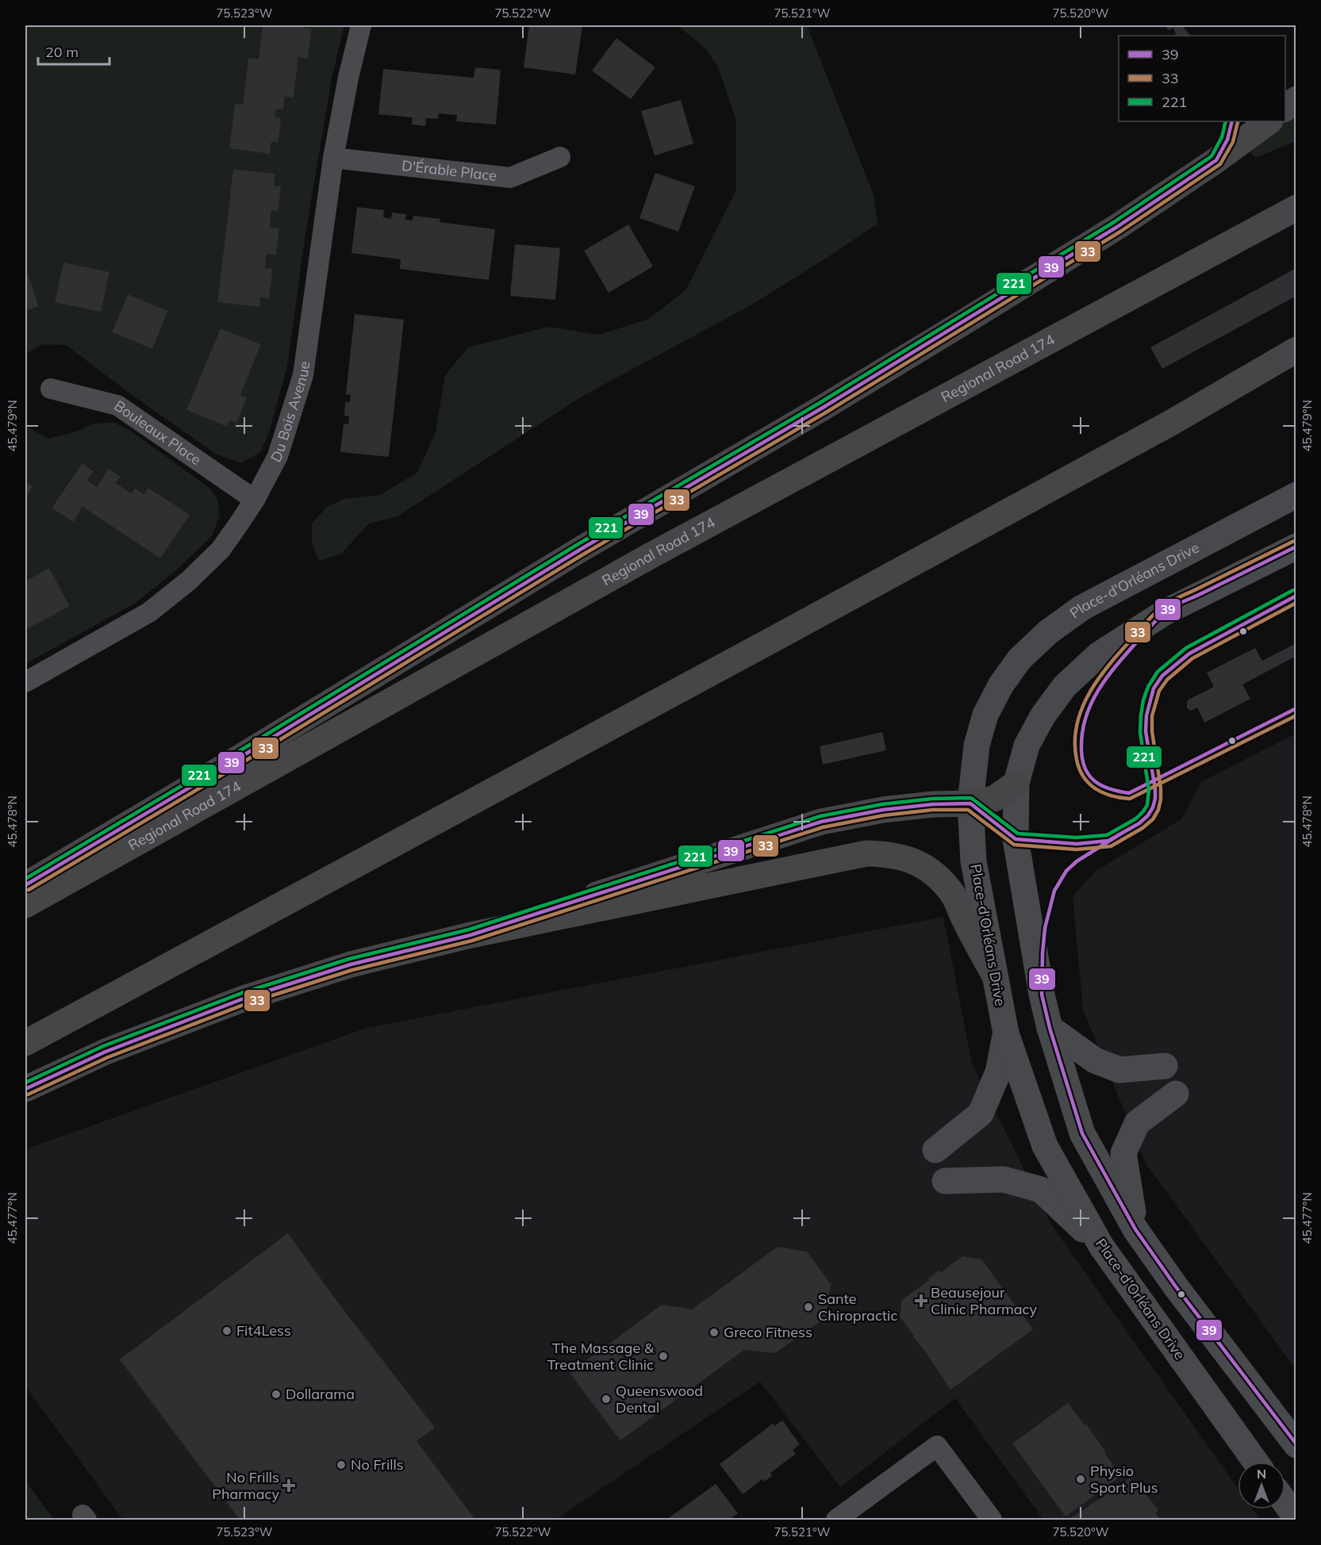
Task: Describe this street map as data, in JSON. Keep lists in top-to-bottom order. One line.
{"streets":{"highway":["Regional Road 174"],"main road":["Place-d'Orléans Drive"],"street":["D'Érable Place","Du Bois Avenue","Bouleaux Place"]},"crossings":[["D'Érable Place","Du Bois Avenue"],["Du Bois Avenue","Bouleaux Place"]],"places":{"health":["Beausejour Clinic Pharmacy","No Frills Pharmacy"],"other":["Sante Chiropractic","Fit4Less","Greco Fitness","The Massage & Treatment Clinic","Dollarama","Queenswood Dental","No Frills","Physio Sport Plus"]},"lines":["transit line 39","transit line 221","transit line 33"],"legend":["39","33","221"],"scale_bar":"20 m","north":"top","coordinates":["75.523°W","75.522°W","75.521°W","75.520°W","45.479°N","45.478°N","45.477°N"]}
